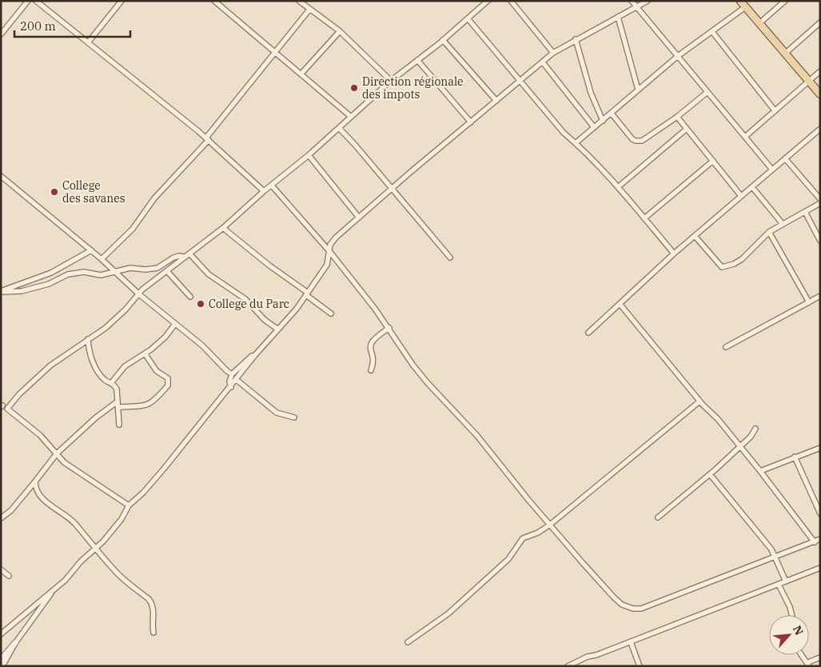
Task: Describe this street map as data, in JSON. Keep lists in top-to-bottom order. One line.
{"places":["Direction régionale des impots","College des savanes","College du Parc"],"scale_bar":"200 m","north":"top right"}
